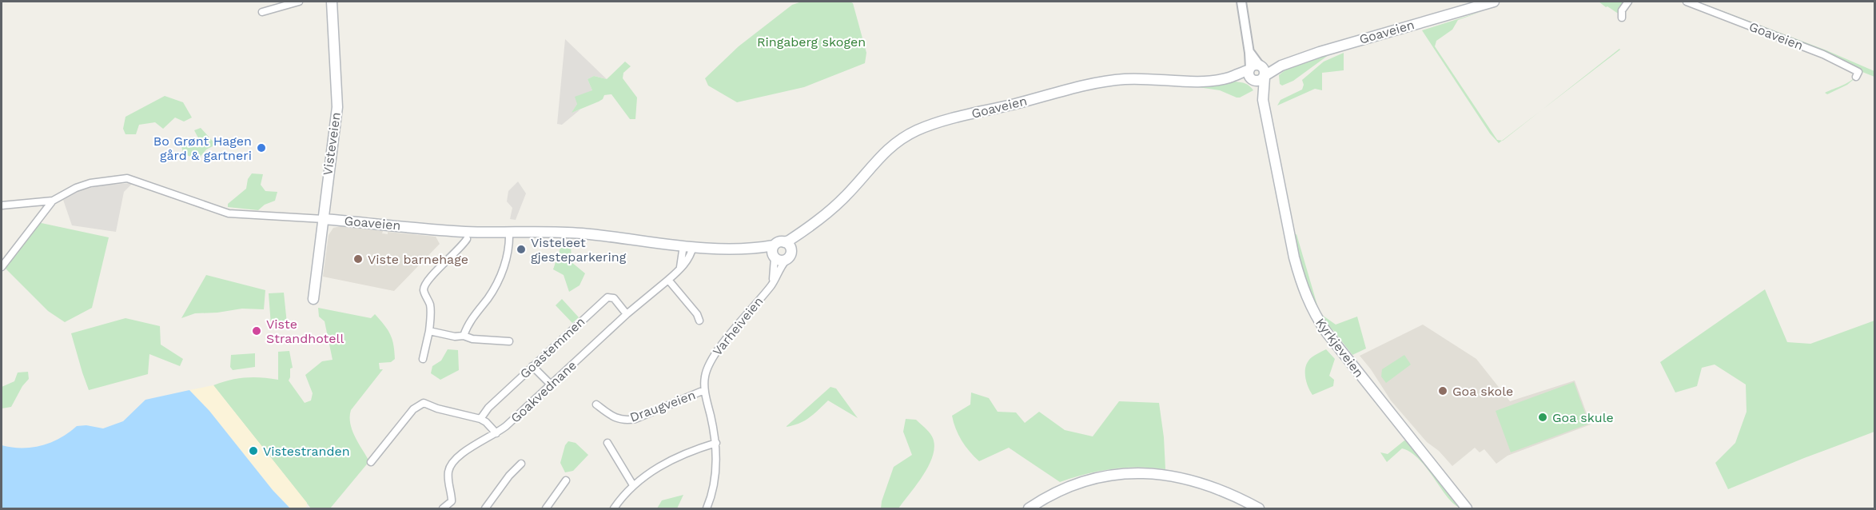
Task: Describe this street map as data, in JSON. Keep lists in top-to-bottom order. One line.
{"streets":{"main road":["Goaveien","Visteveien","Kyrkjeveien"],"street":["Varheiveien","Goastemmen","Goakvednane","Draugveien"]},"crossings":[["Goaveien","Visteveien"],["Goaveien","Varheiveien"],["Goaveien","Kyrkjeveien"],["Goaveien","Goakvednane"],["Varheiveien","Draugveien"],["Goastemmen","Goakvednane"]],"parks":["Ringaberg skogen"],"places":["Bo Grønt Hagen gård & gartneri","Visteleet gjesteparkering","Viste barnehage","Viste Strandhotell","Goa skole","Goa skule","Vistestranden"]}
